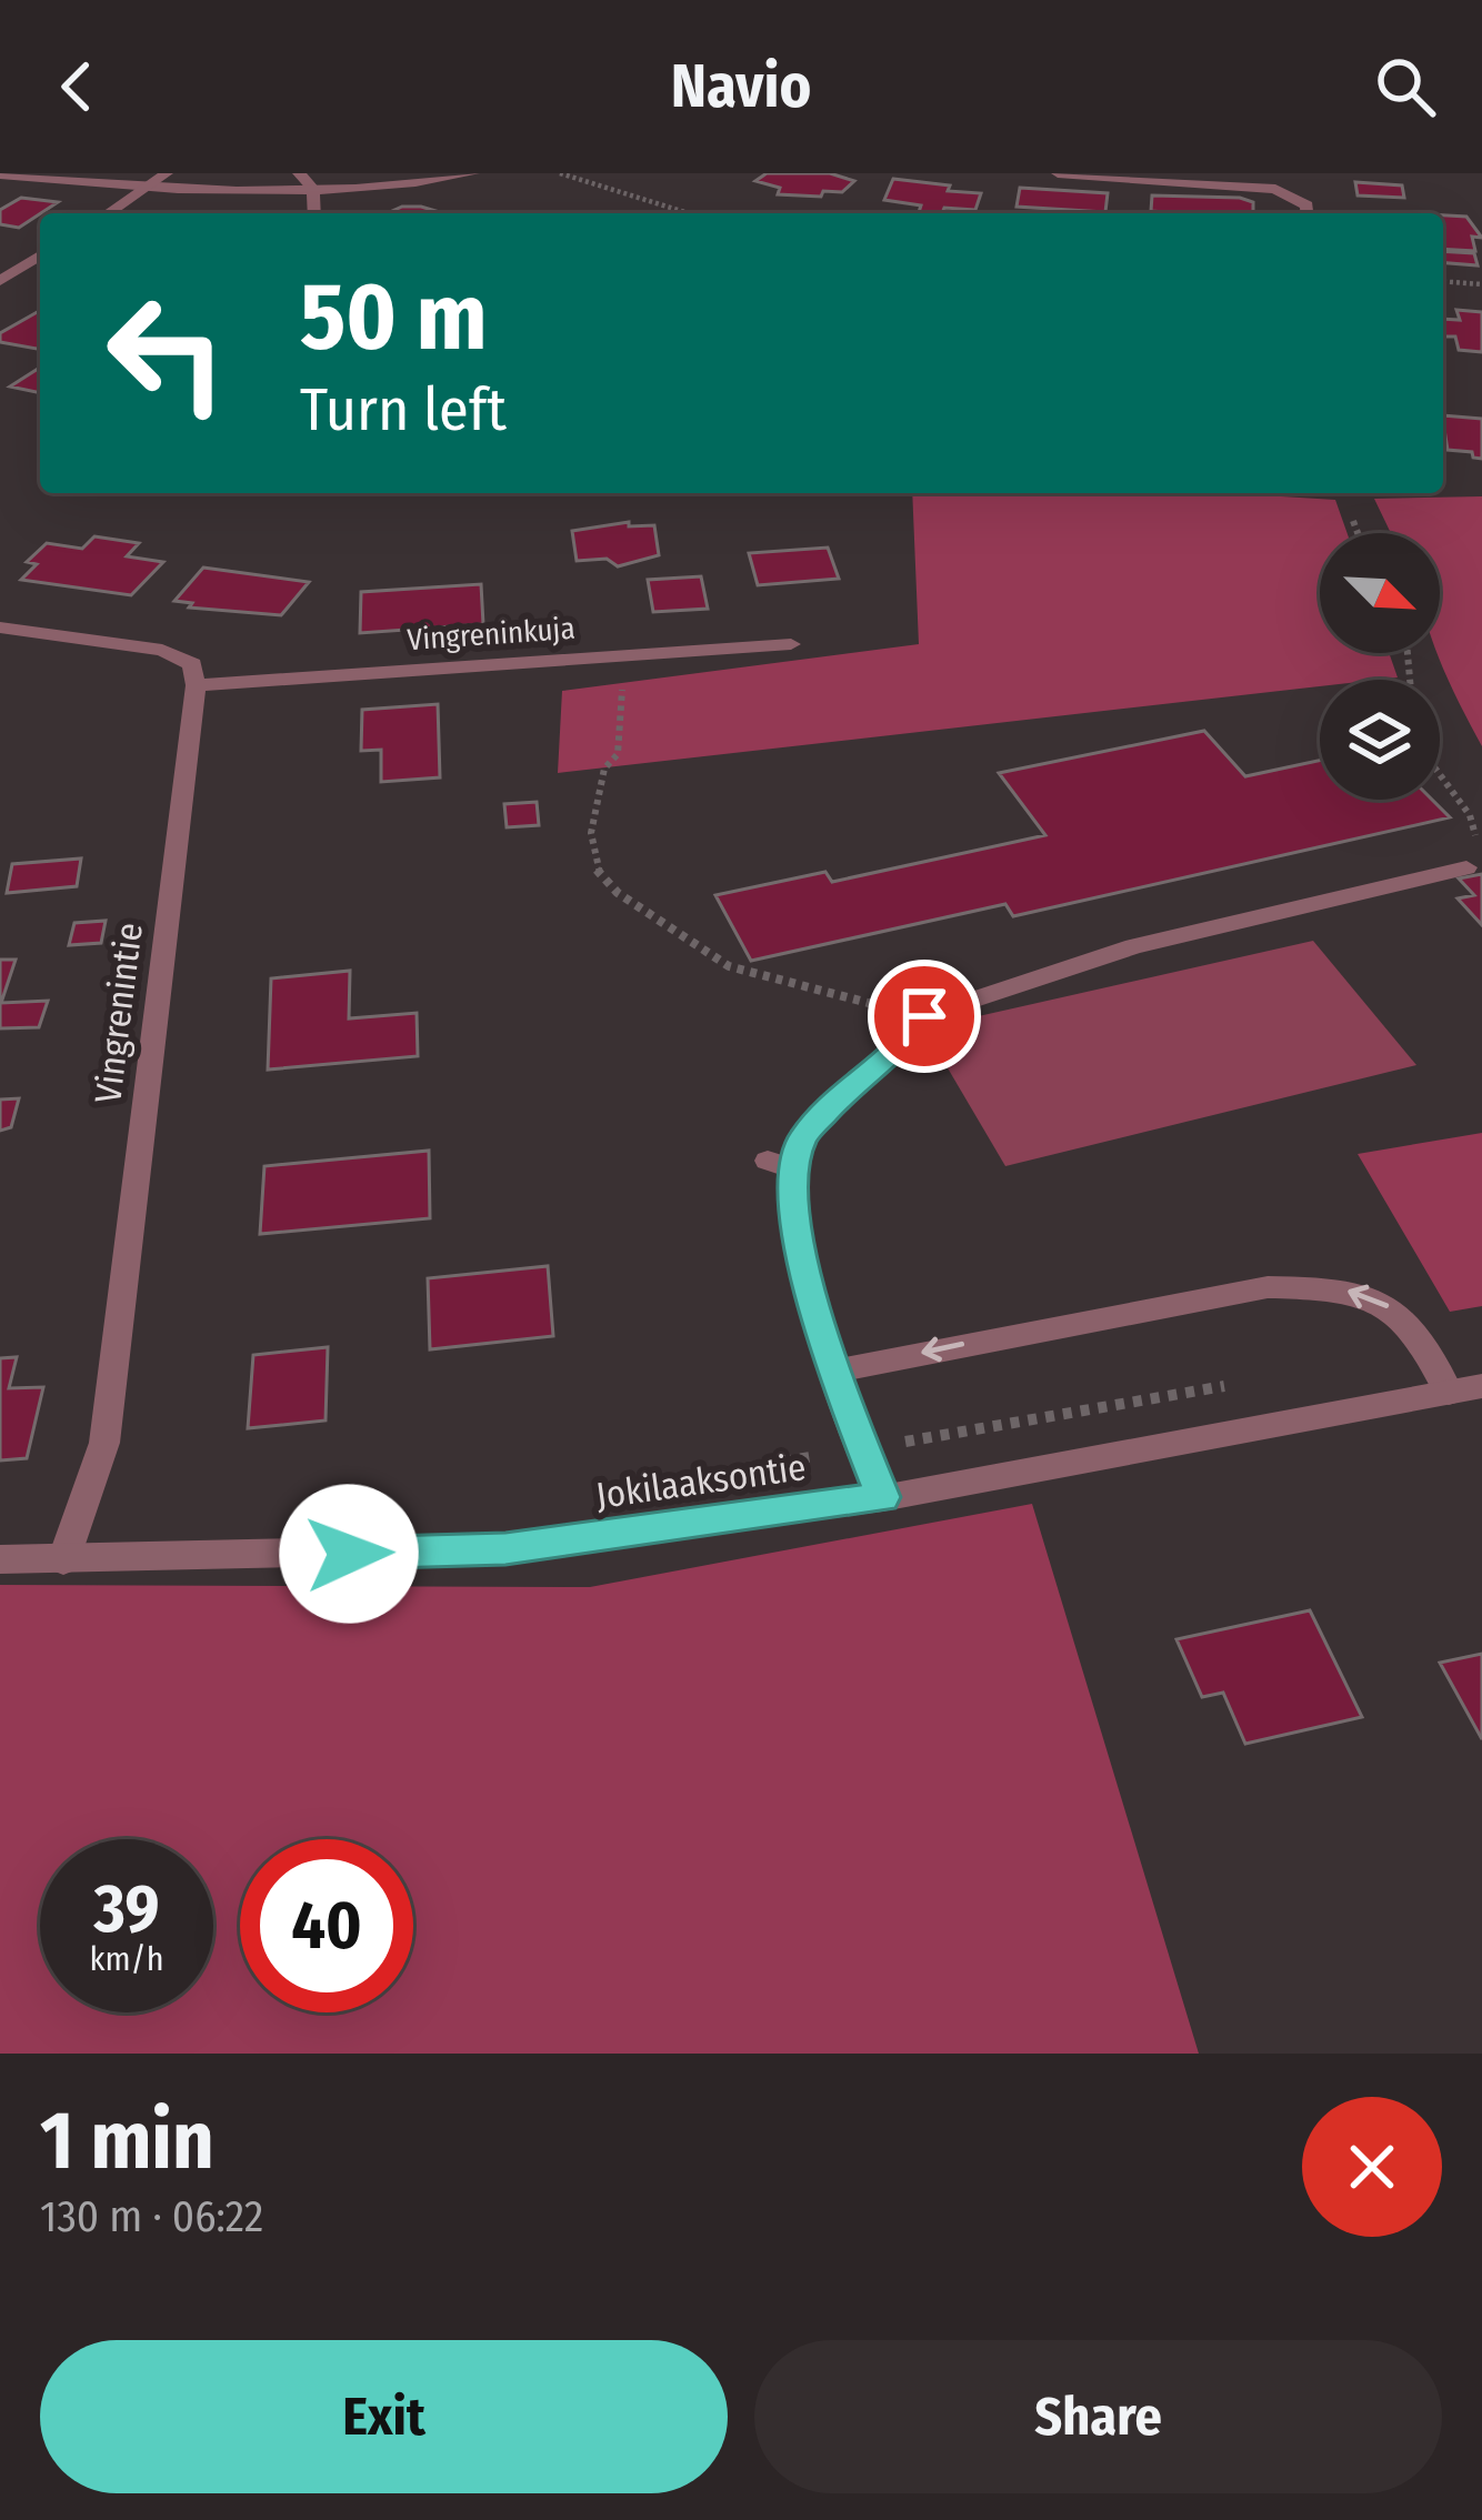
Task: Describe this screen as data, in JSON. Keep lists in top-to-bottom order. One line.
{"streets":{"street":["Vingreninkuja","Vingrenintie","Jokilaaksontie"]},"crossings":[["Vingreninkuja","Vingrenintie"],["Vingrenintie","Jokilaaksontie"]],"north":"bottom right","page":{"header":"Navio","turn":["50 m","Turn left"],"speed":"39 km/h","limit":"40","heading":["1 min","130 m · 06:22"],"buttons":["Exit","Share"]}}
